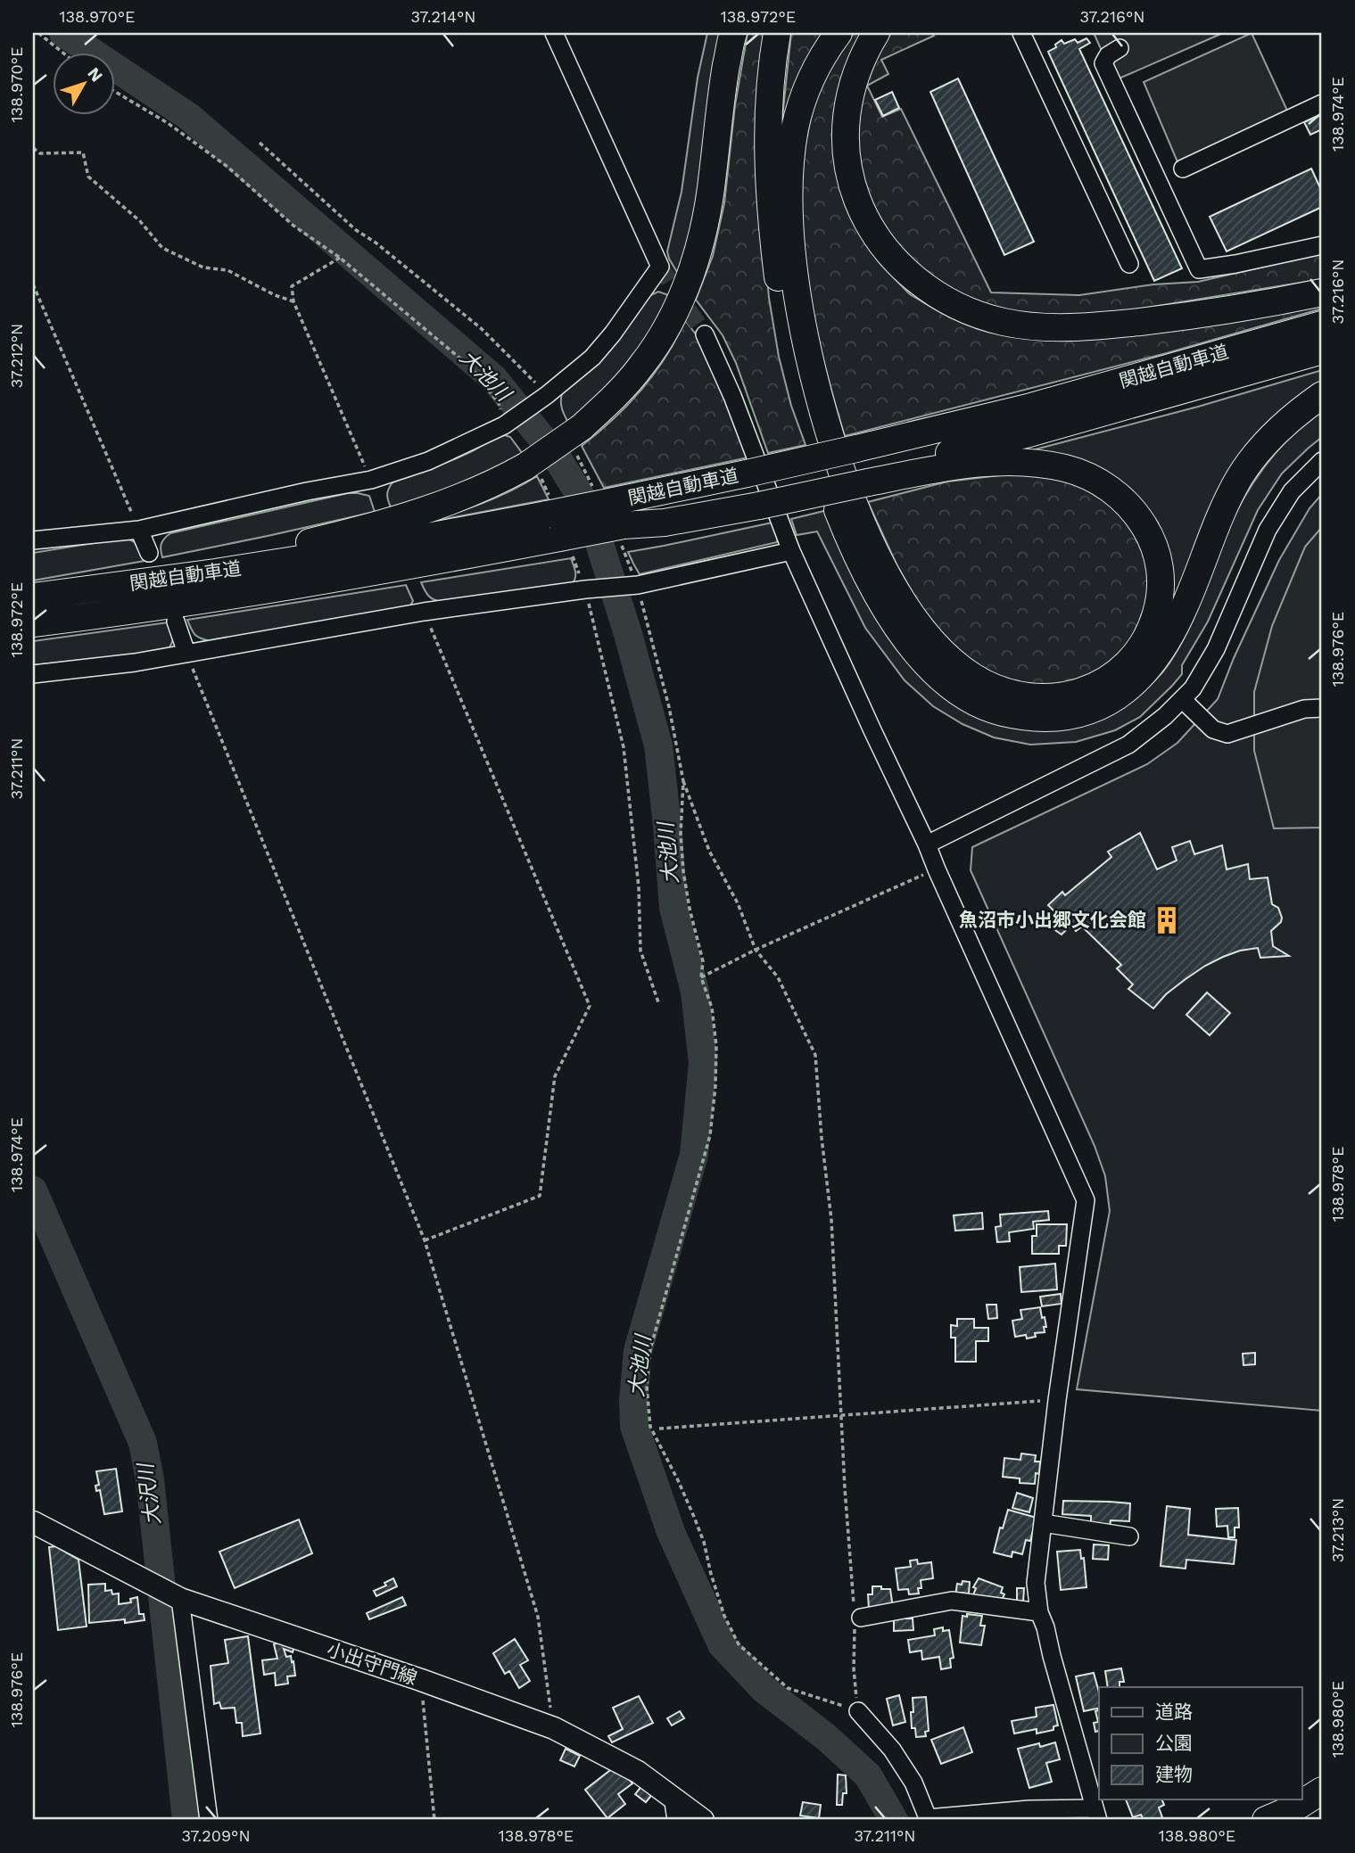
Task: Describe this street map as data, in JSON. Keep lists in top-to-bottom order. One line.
{"streets":{"highway":["関越自動車道"],"main road":["小出守門線"]},"water":["大池川","大沢川"],"places":{"building":["魚沼市小出郷文化会館"]},"legend":["道路","公園","建物"],"north":"top right","coordinates":["138.970°E","37.214°N","138.972°E","37.216°N","138.974°E","37.212°N","138.976°E","37.211°N","138.978°E","37.213°N","138.980°E","37.209°N"]}
